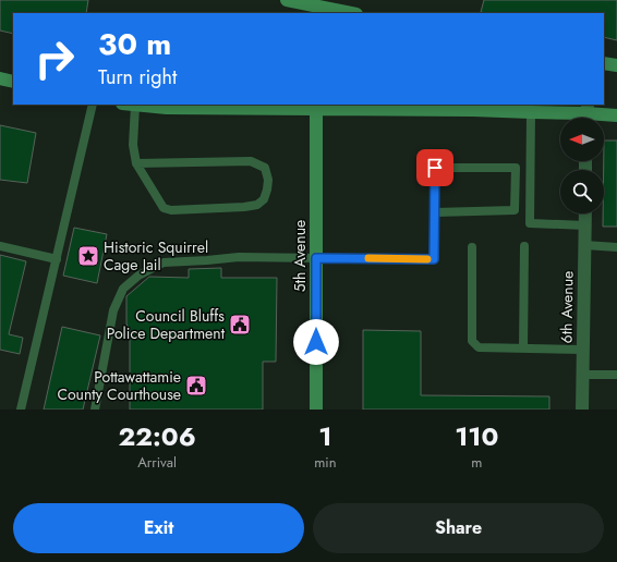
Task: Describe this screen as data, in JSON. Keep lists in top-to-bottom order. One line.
{"streets":{"main road":["5th Avenue"],"street":["6th Avenue"]},"places":{"place":["Historic Squirrel Cage Jail"],"public building":["Council Bluffs Police Department","Pottawattamie County Courthouse"]},"north":"left","page":{"turn":["30 m","Turn right"],"eta":["22:06","Arrival","1","min","110","m"],"buttons":["Exit","Share"]}}
